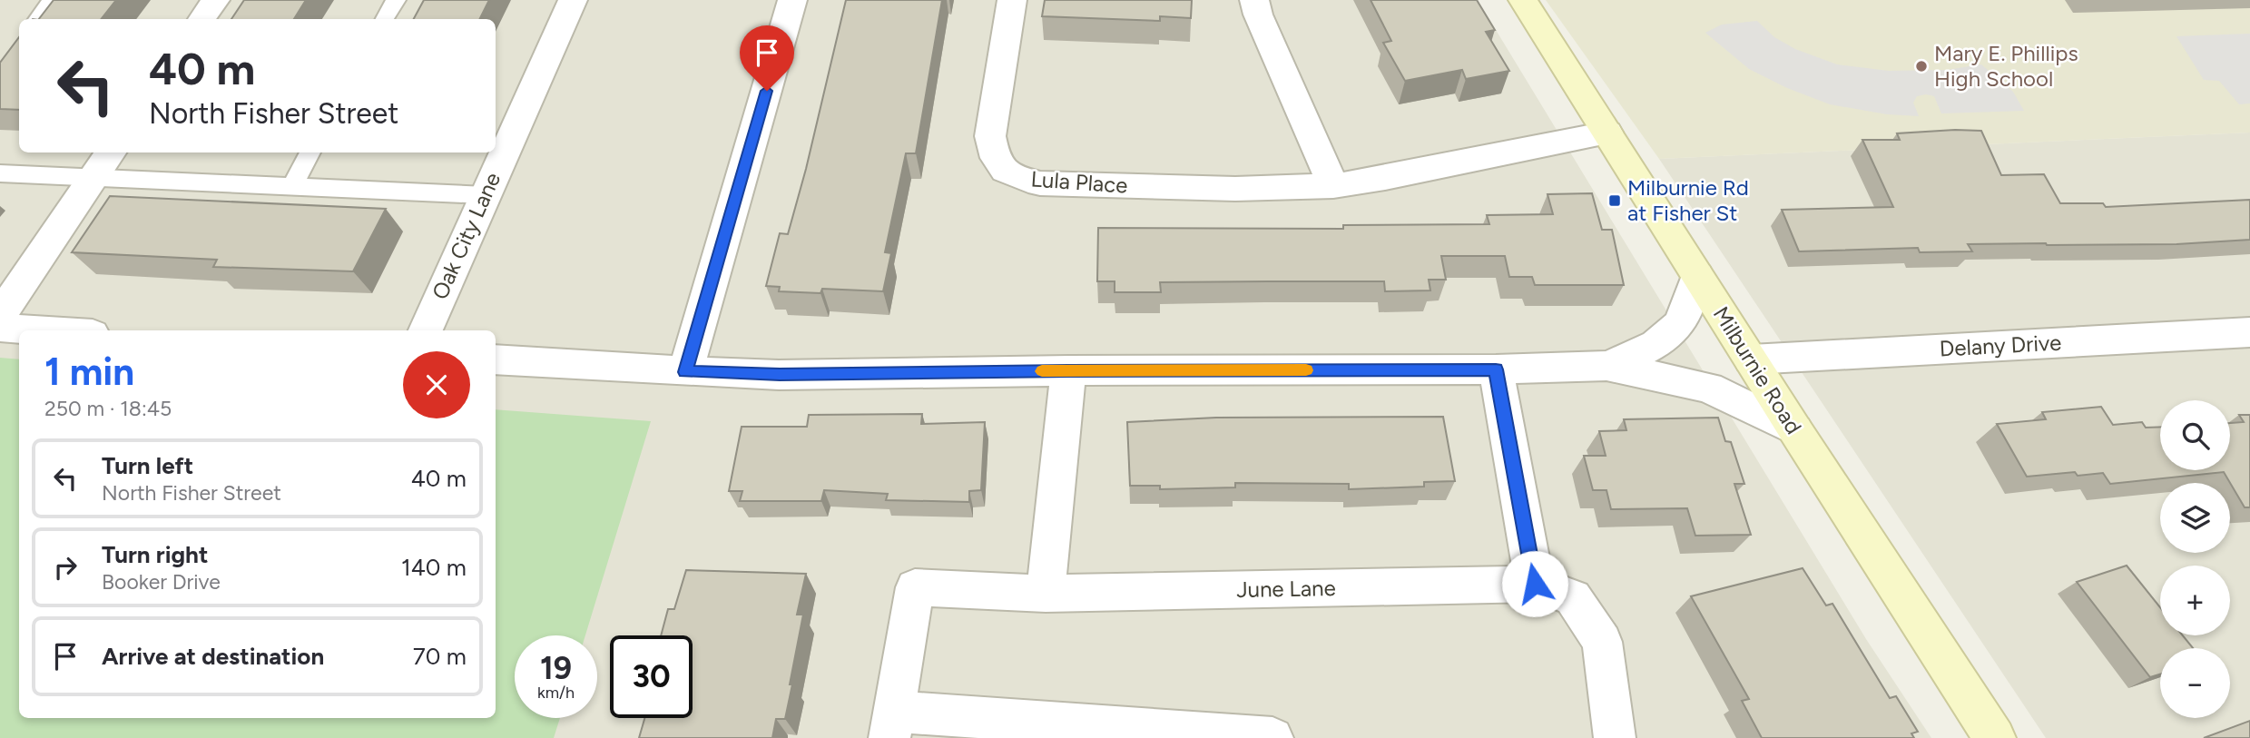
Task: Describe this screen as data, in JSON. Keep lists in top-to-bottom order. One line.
{"streets":{"street":["Lula Place","Oak City Lane","Delany Drive","Milburnie Road","June Lane"]},"crossings":[["Lula Place","Milburnie Road"],["Delany Drive","Milburnie Road"]],"places":{"other":["Mary E. Phillips High School"],"transit":["Milburnie Rd at Fisher St"]},"page":{"turn":["40 m","North Fisher Street"],"heading":["1 min","250 m · 18:45"],"map_buttons":["+","−"],"list":[{"name":"Turn left","note":"North Fisher Street","value":"40 m"},{"name":"Turn right","note":"Booker Drive","value":"140 m"},{"name":"Arrive at destination","value":"70 m"}],"speed":"19 km/h","limit":"30"}}
